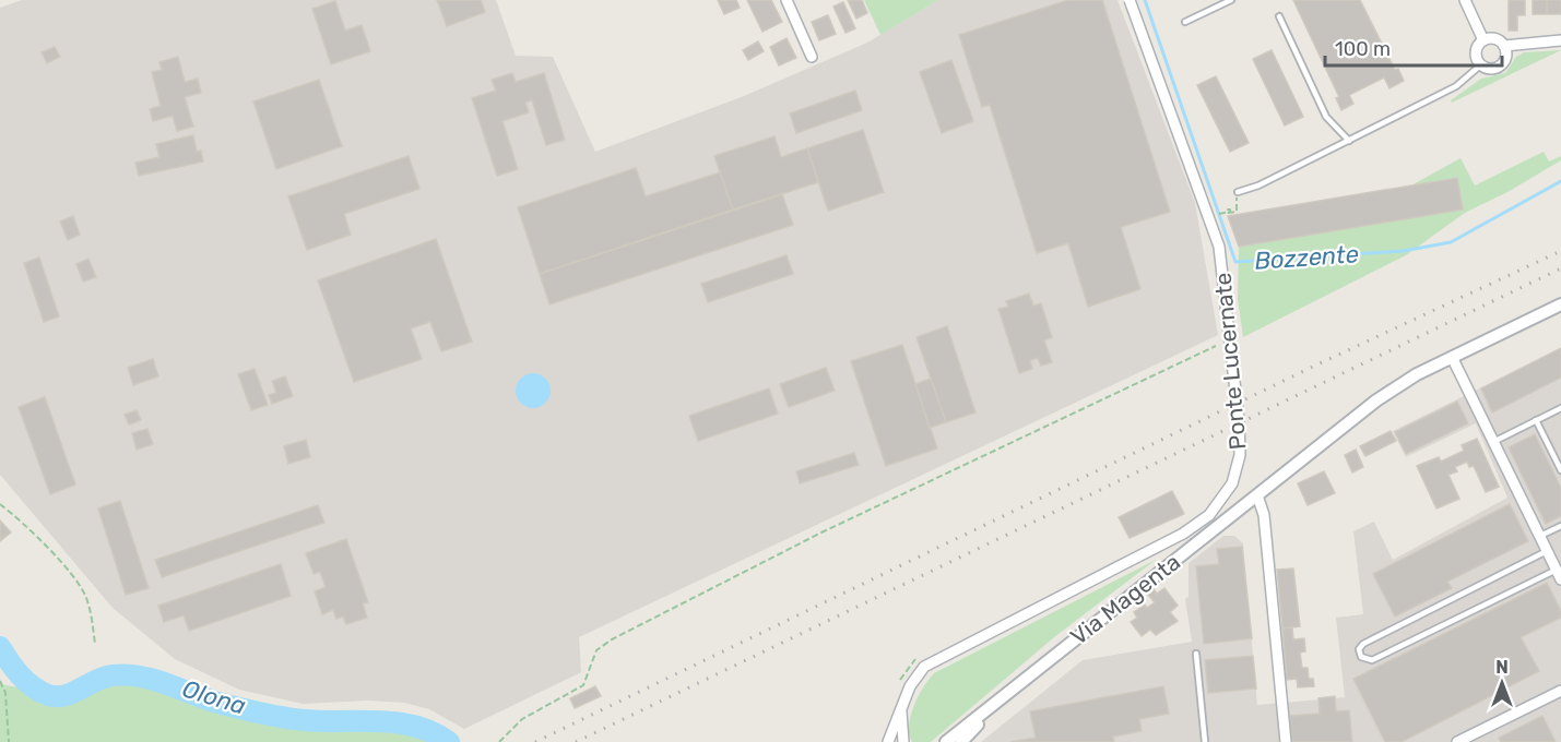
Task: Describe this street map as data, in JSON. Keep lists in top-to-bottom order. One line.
{"streets":{"street":["Ponte Lucernate","Via Magenta"]},"water":["Bozzente","Olona"],"scale_bar":"100 m","north":"top"}
